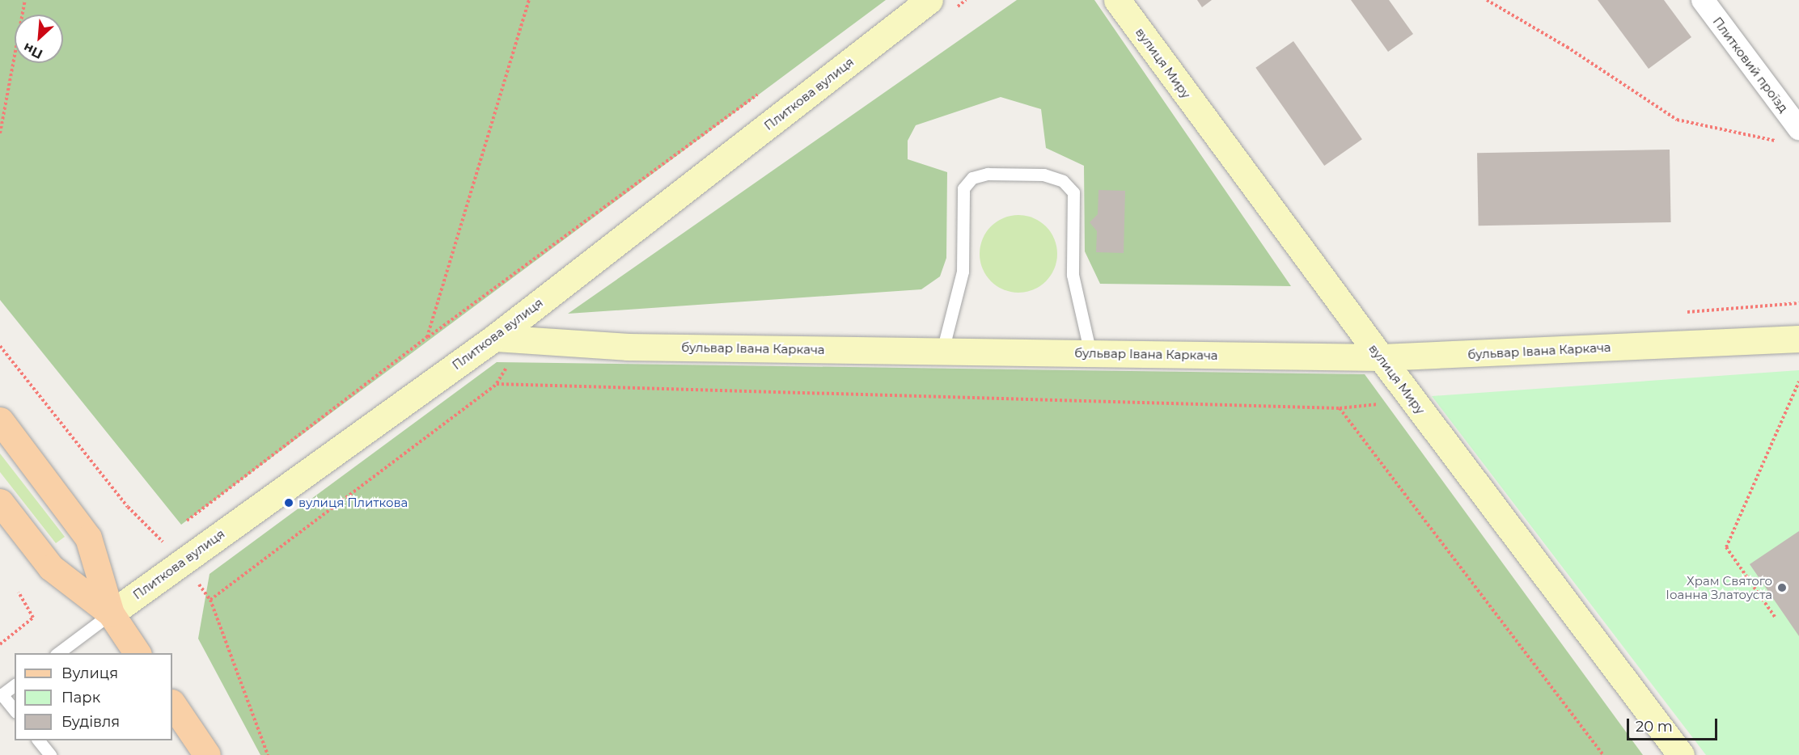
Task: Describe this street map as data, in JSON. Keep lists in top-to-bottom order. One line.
{"streets":{"street":["вулиця Миру","Плитковий проїзд","Плиткова вулиця","бульвар Івана Каркача"]},"crossings":[["вулиця Миру","бульвар Івана Каркача"],["Плиткова вулиця","бульвар Івана Каркача"]],"places":["вулиця Плиткова","Храм Святого Іоанна Златоуста"],"legend":["Вулиця","Парк","Будівля"],"scale_bar":"20 m","north":"bottom left"}
